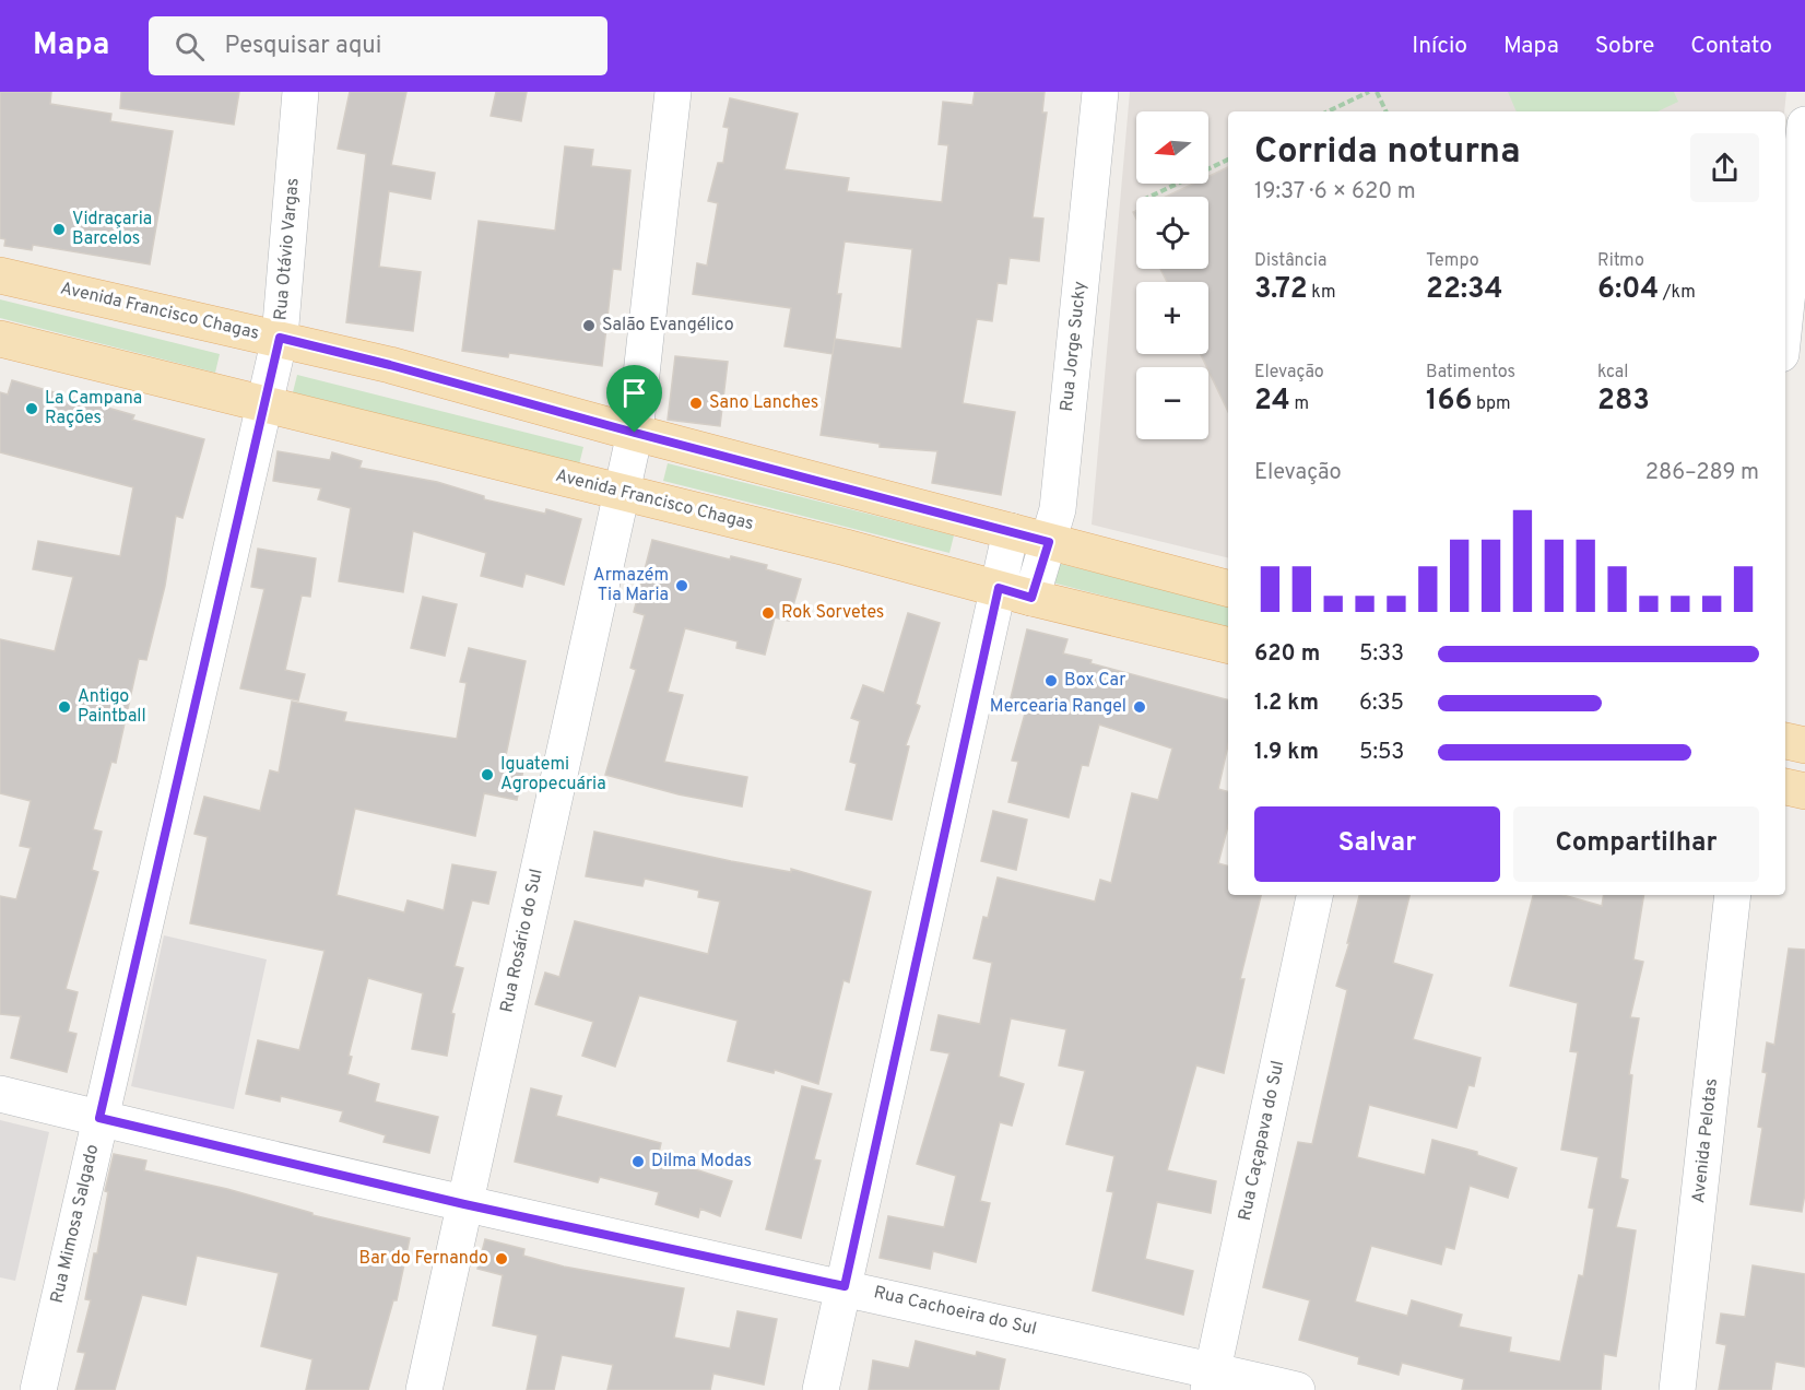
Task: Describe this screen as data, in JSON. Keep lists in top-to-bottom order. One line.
{"streets":{"main road":["Avenida Francisco Chagas"],"street":["Rua Otávio Vargas","Rua Jorge Sucky","Rua Rosário do Sul","Rua Caçapava do Sul","Avenida Pelotas","Rua Mimosa Salgado","Rua Cachoeira do Sul"]},"crossings":[["Rua Otávio Vargas","Avenida Francisco Chagas"],["Rua Otávio Vargas","Rua Mimosa Salgado"],["Avenida Francisco Chagas","Rua Jorge Sucky"],["Avenida Francisco Chagas","Rua Rosário do Sul"],["Avenida Francisco Chagas","Rua Mimosa Salgado"],["Rua Rosário do Sul","Rua Cachoeira do Sul"],["Rua Caçapava do Sul","Rua Cachoeira do Sul"],["Rua Mimosa Salgado","Rua Cachoeira do Sul"]],"places":["Vidraçaria Barcelos","Salão Evangélico","Sano Lanches","La Campana Rações","Armazém Tia Maria","Rok Sorvetes","Box Car","Antigo Paintball","Mercearia Rangel","Iguatemi Agropecuária","Dilma Modas","Bar do Fernando"],"north":"left","page":{"header":"Mapa","search":"Pesquisar aqui","nav":["Início","Mapa","Sobre","Contato"],"map_buttons":["+","−"],"heading":["Corrida noturna","19:37 · 6 × 620 m"],"stats":[["Distância","3.72 km"],["Tempo","22:34"],["Ritmo","6:04 /km"],["Elevação","24 m"],["Batimentos","166 bpm"],["kcal","283"]],"chart":["Elevação","286–289 m"],"list":[{"name":"620 m","note":"5:33"},{"name":"1.2 km","note":"6:35"},{"name":"1.9 km","note":"5:53"}],"buttons":["Salvar","Compartilhar"]}}
